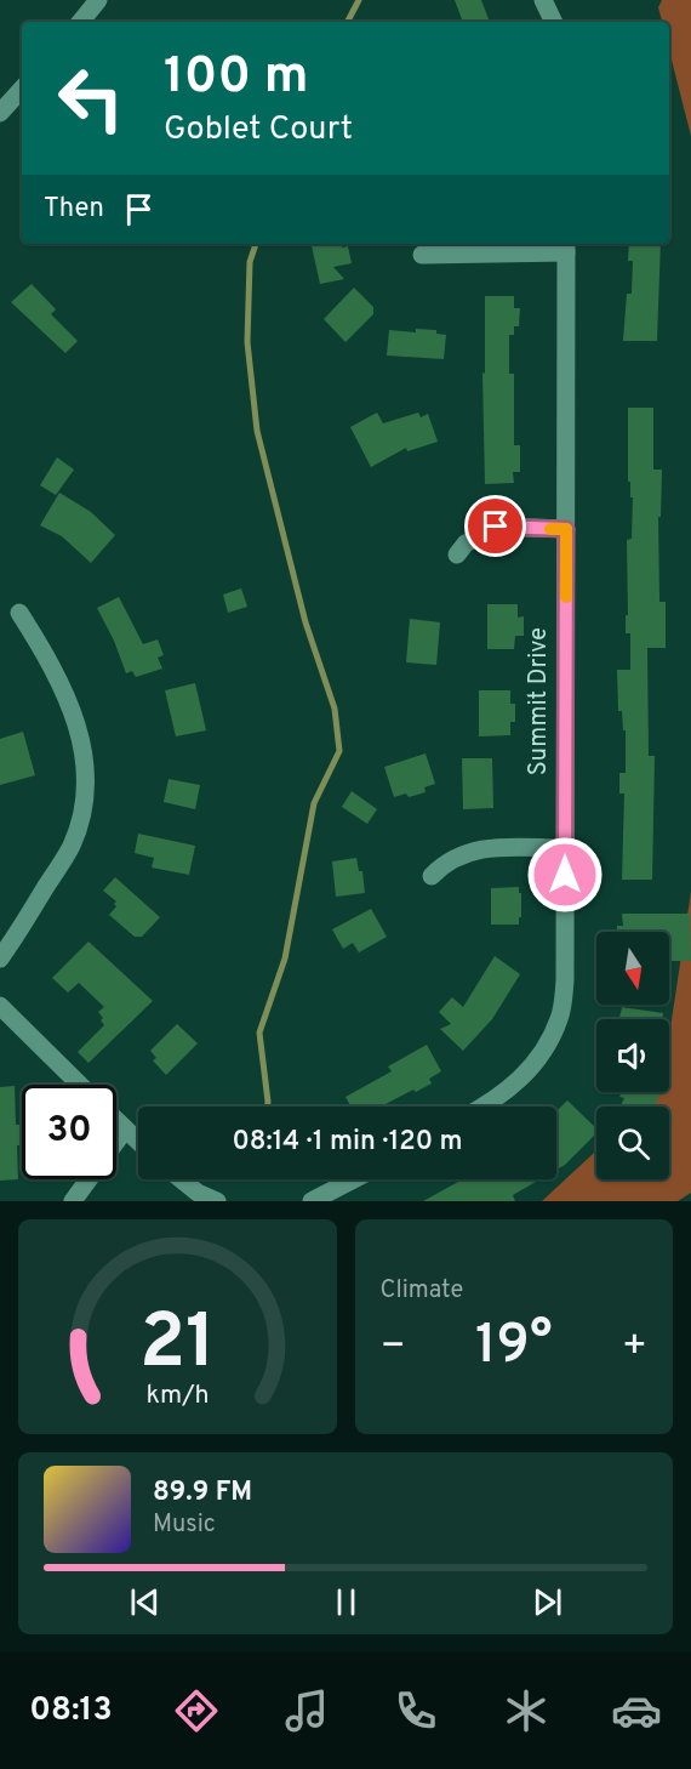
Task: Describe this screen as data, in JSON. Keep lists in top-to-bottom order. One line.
{"streets":{"street":["Summit Drive"]},"north":"bottom","page":{"turn":["100 m","Goblet Court"],"then":"Then","limit":"30","trip":"08:14 · 1 min · 120 m","tile":"Climate","heat":["−","19°","+"],"song":["89.9 FM","Music"],"tabs":"08:13","gauge":["21","km/h"]}}
